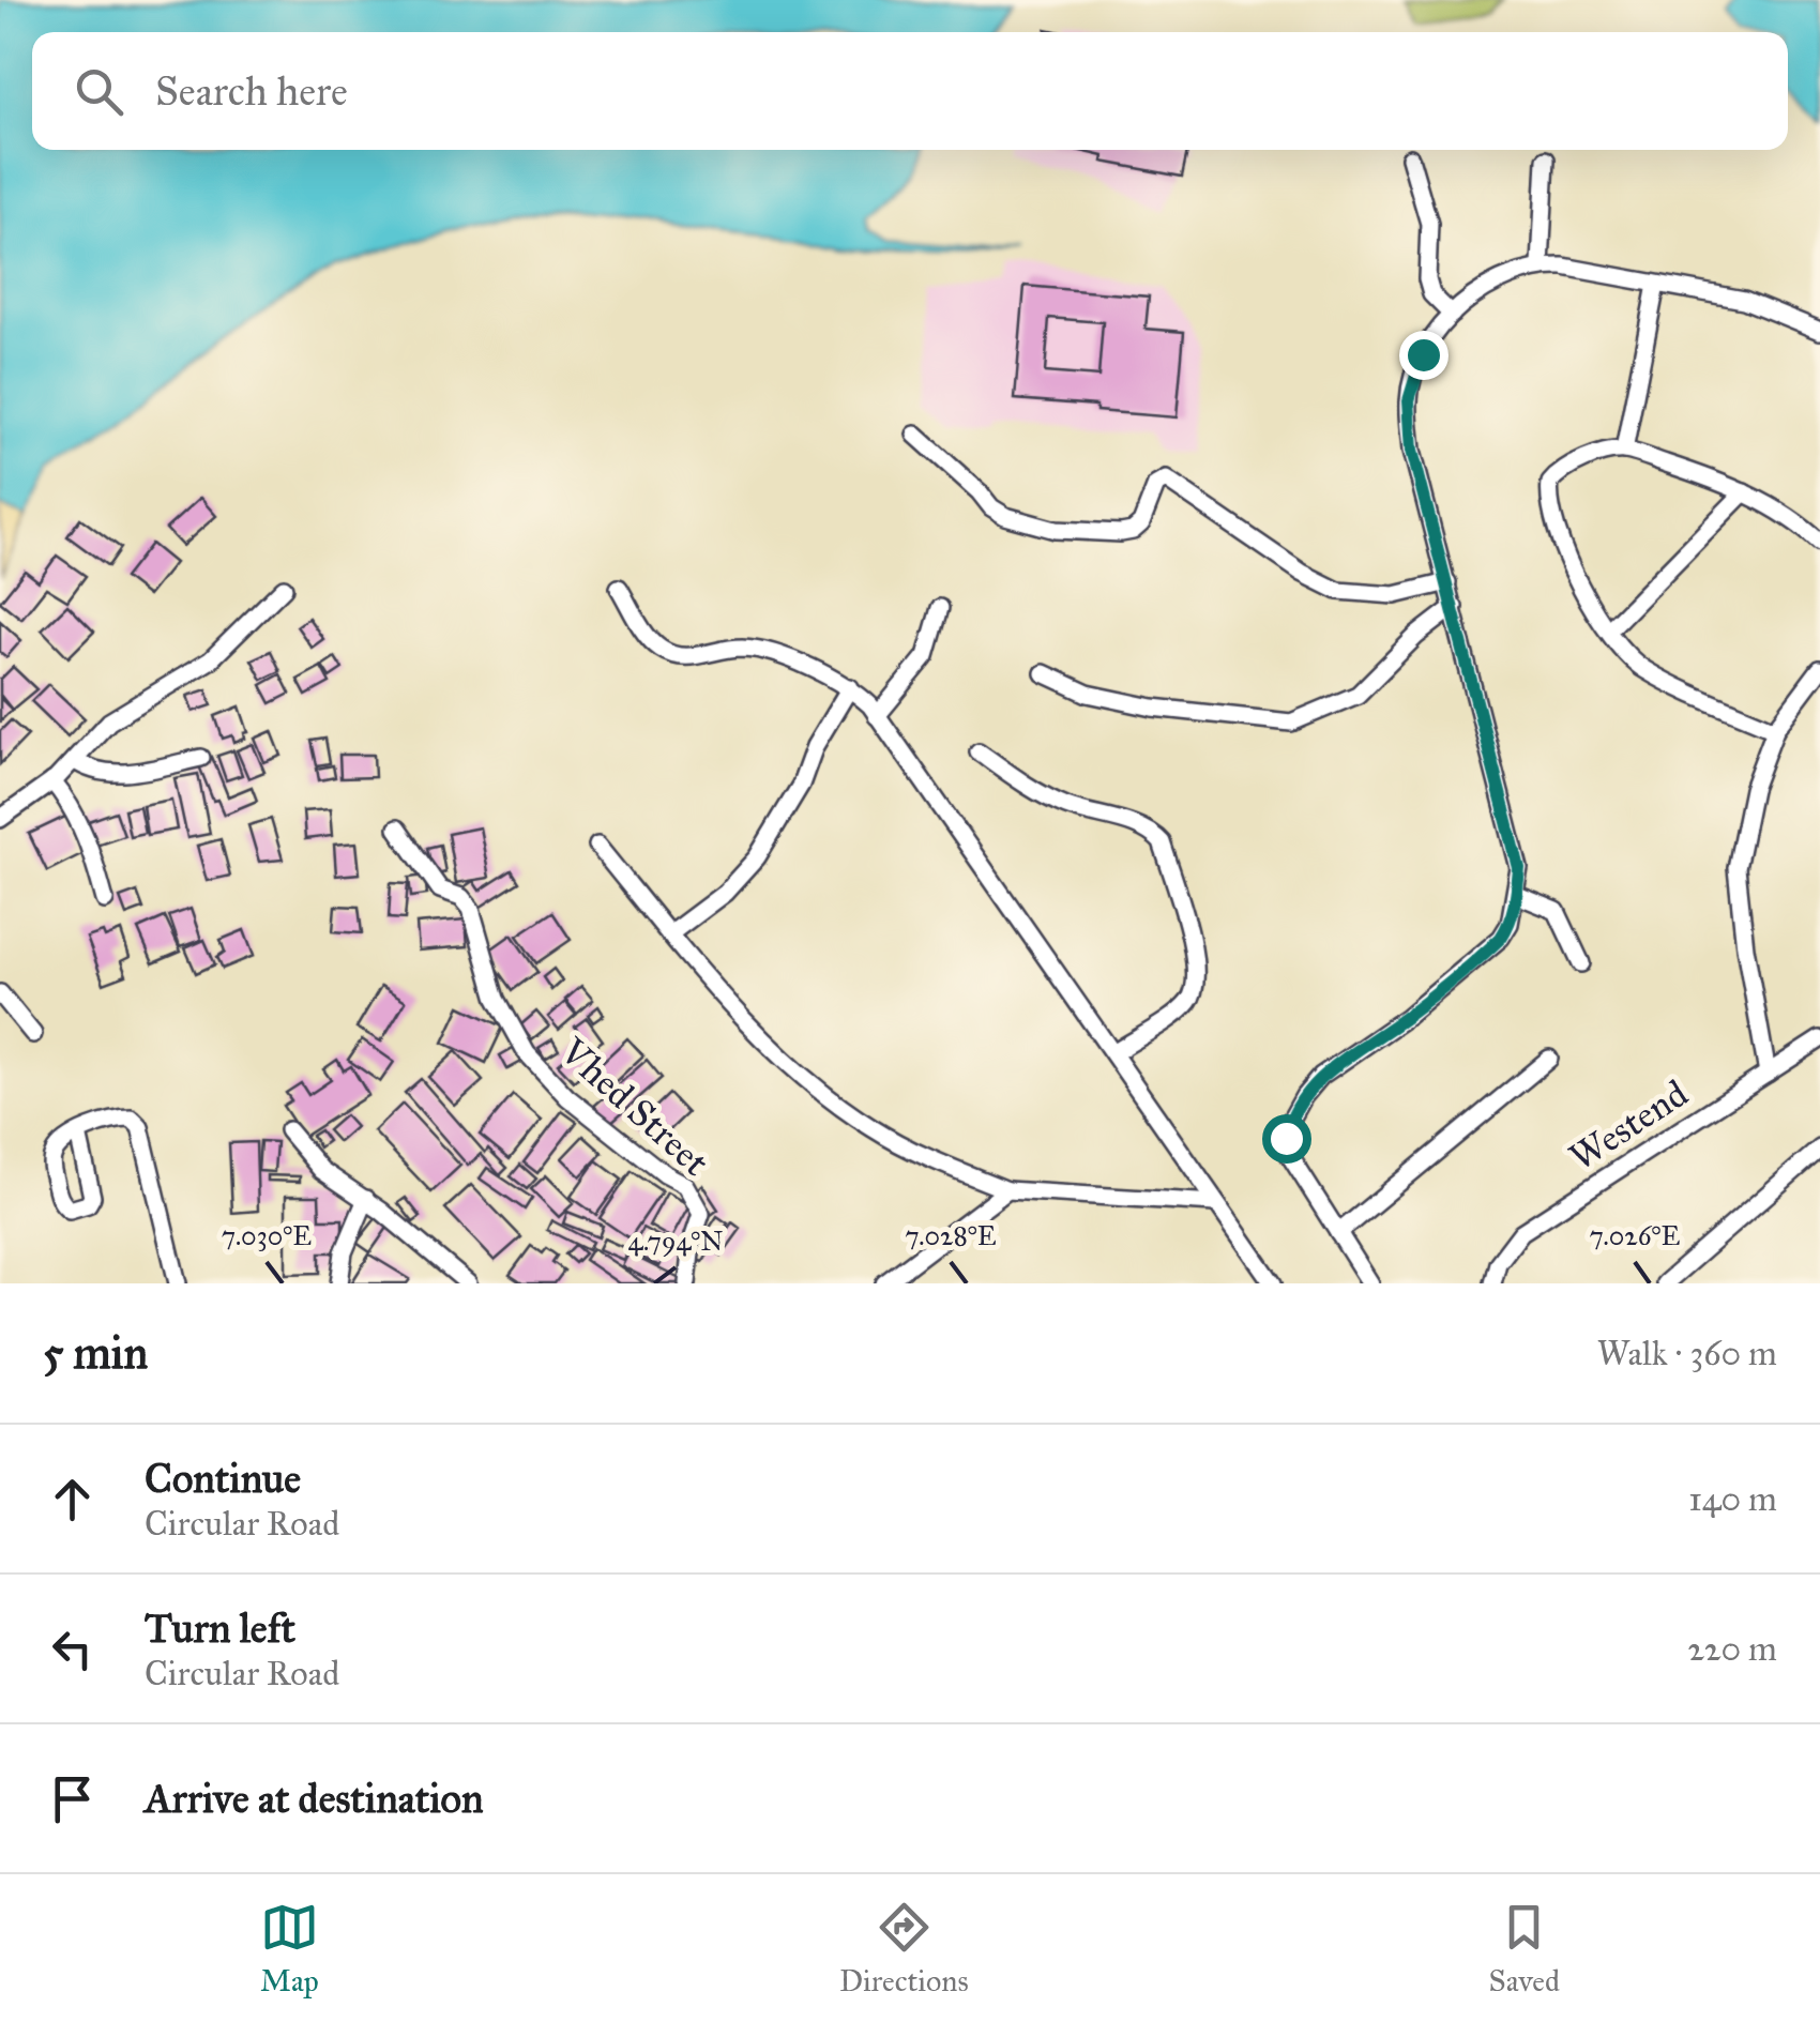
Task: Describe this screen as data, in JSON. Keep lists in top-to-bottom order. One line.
{"streets":{"street":["Vhed Street","Westend"]},"page":{"search":"Search here","heading":["5 min","Walk · 360 m"],"list":[["Continue","Circular Road","140 m"],["Turn left","Circular Road","220 m"],"Arrive at destination"],"nav":["Map","Directions","Saved"]},"coordinates":["7.030°E","7.028°E","7.026°E","4.794°N"]}
